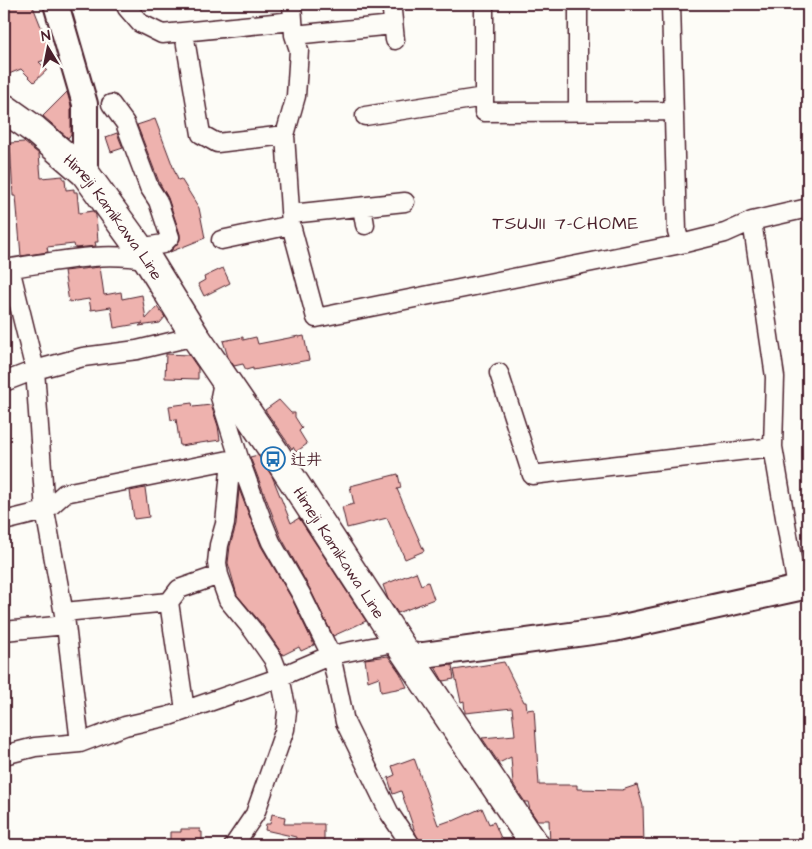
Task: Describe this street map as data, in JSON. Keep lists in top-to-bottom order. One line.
{"streets":{"main road":["Himeji Kamikawa Line"]},"districts":["TSUJII 7-CHOME"],"places":{"bus stop":["辻井"]},"north":"top"}
